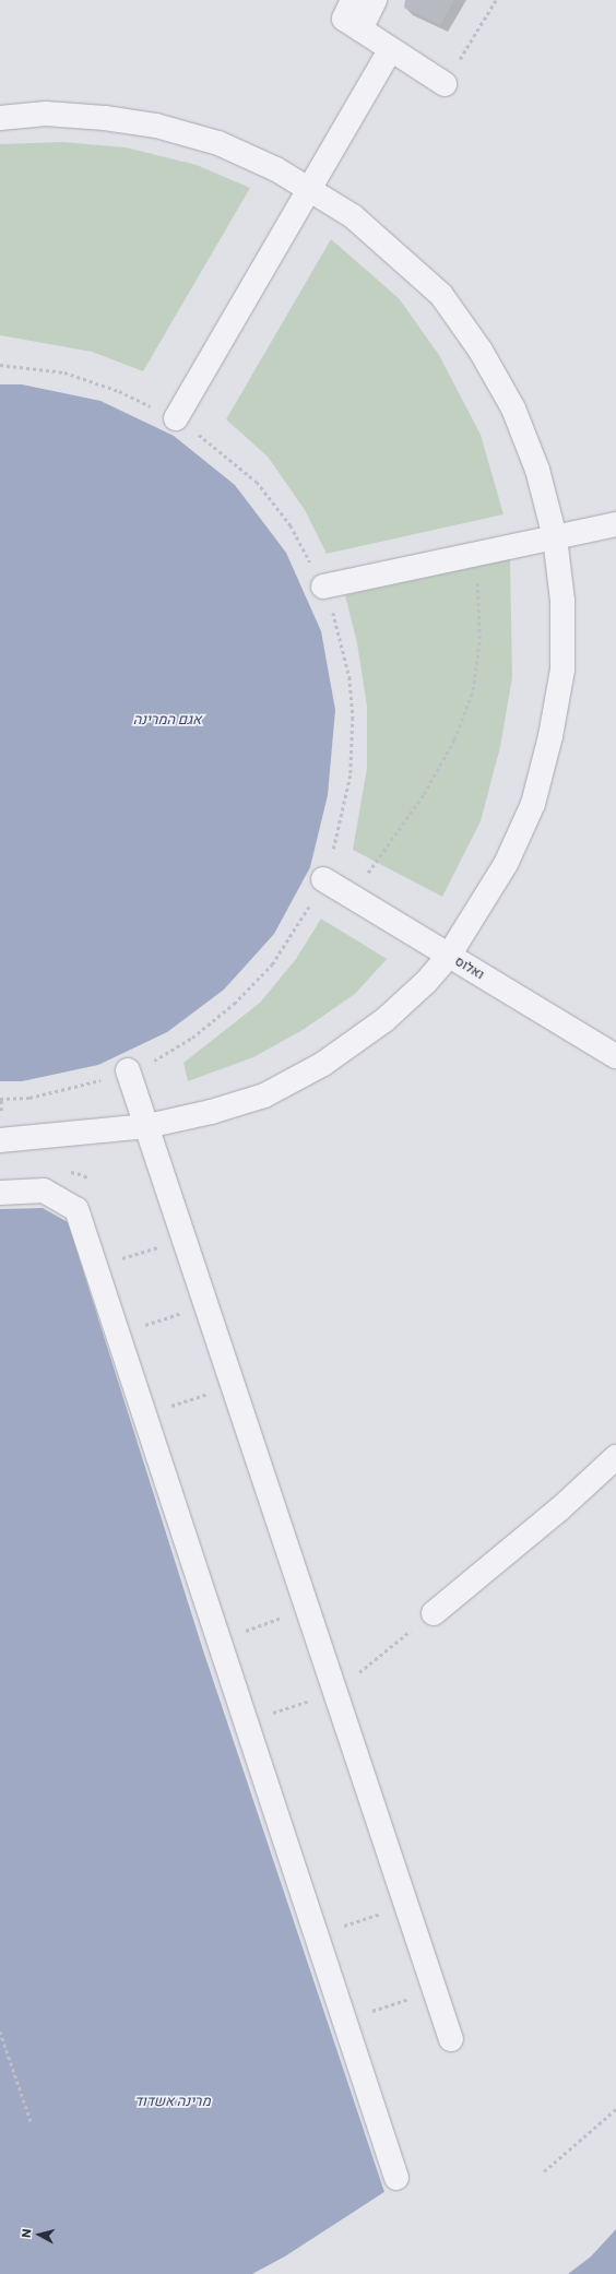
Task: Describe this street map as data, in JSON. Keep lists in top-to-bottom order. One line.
{"streets":{"street":["ואלוס"]},"water":["אגם המרינה","מרינה אשדוד"],"north":"left"}
